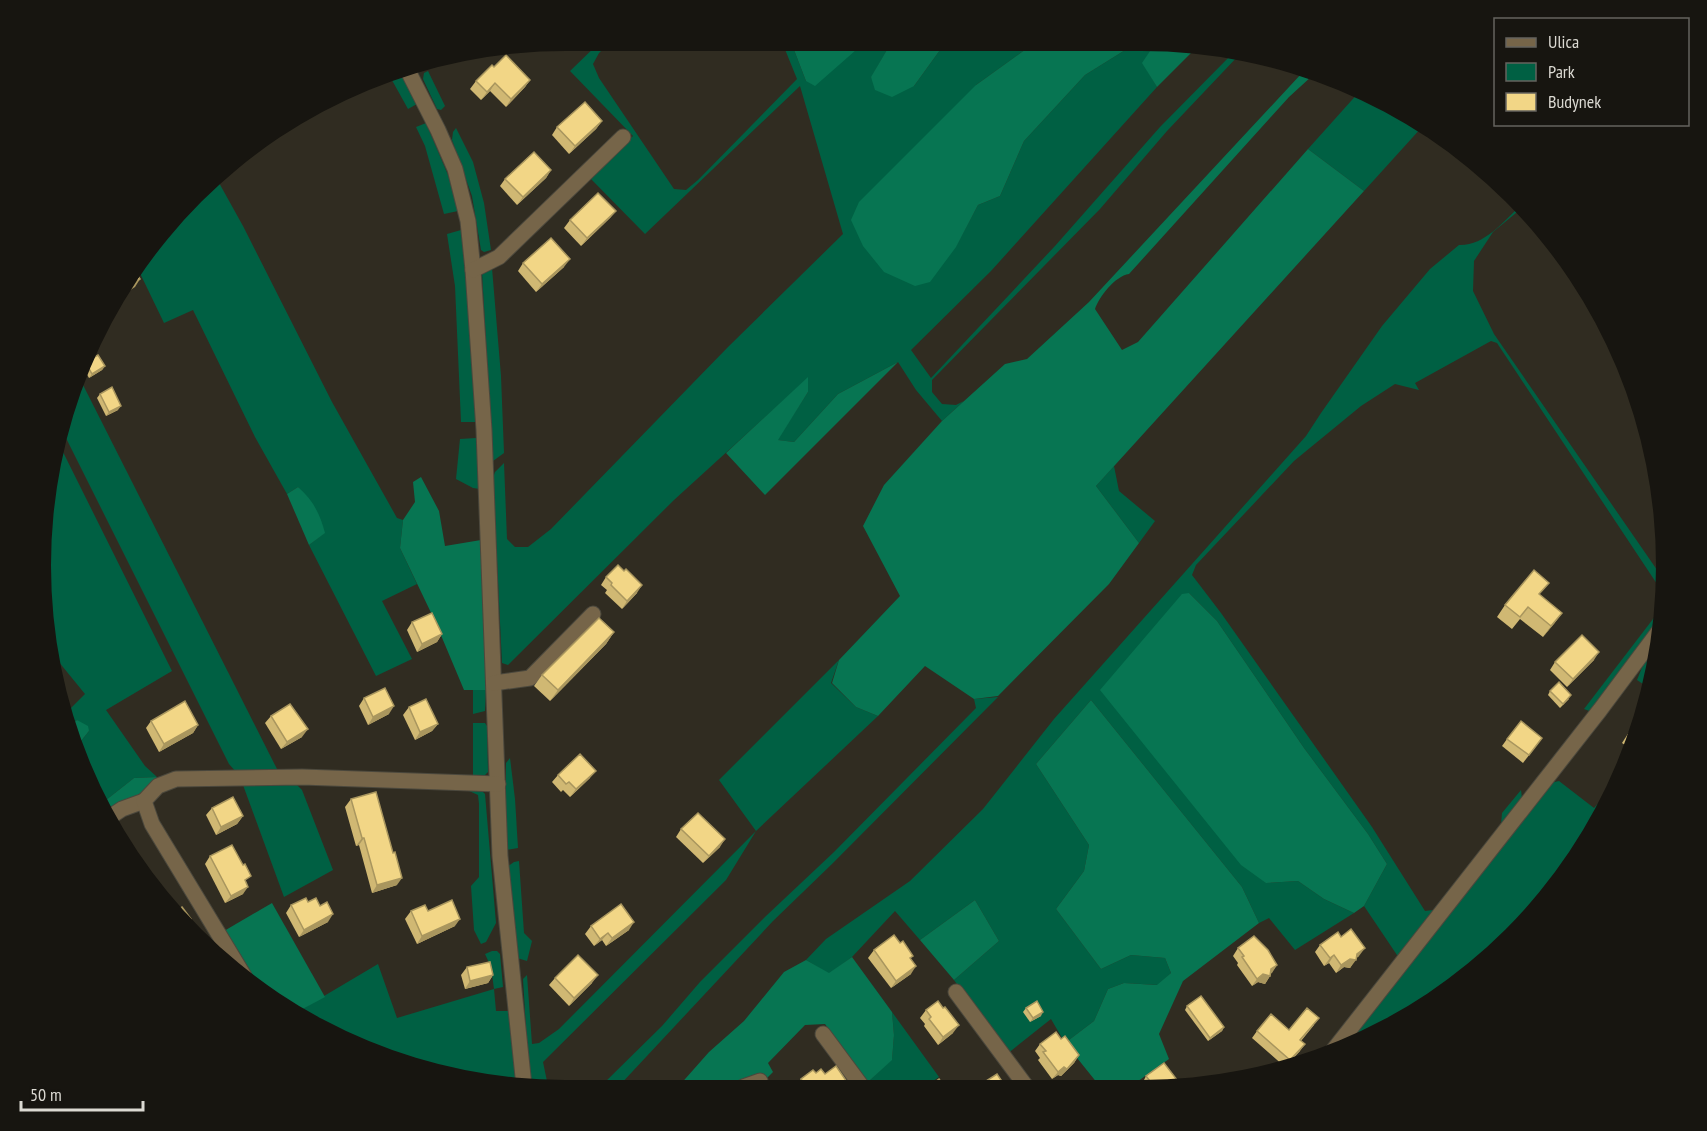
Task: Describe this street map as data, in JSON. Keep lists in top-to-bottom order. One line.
{"legend":["Ulica","Park","Budynek"],"scale_bar":"50 m"}
